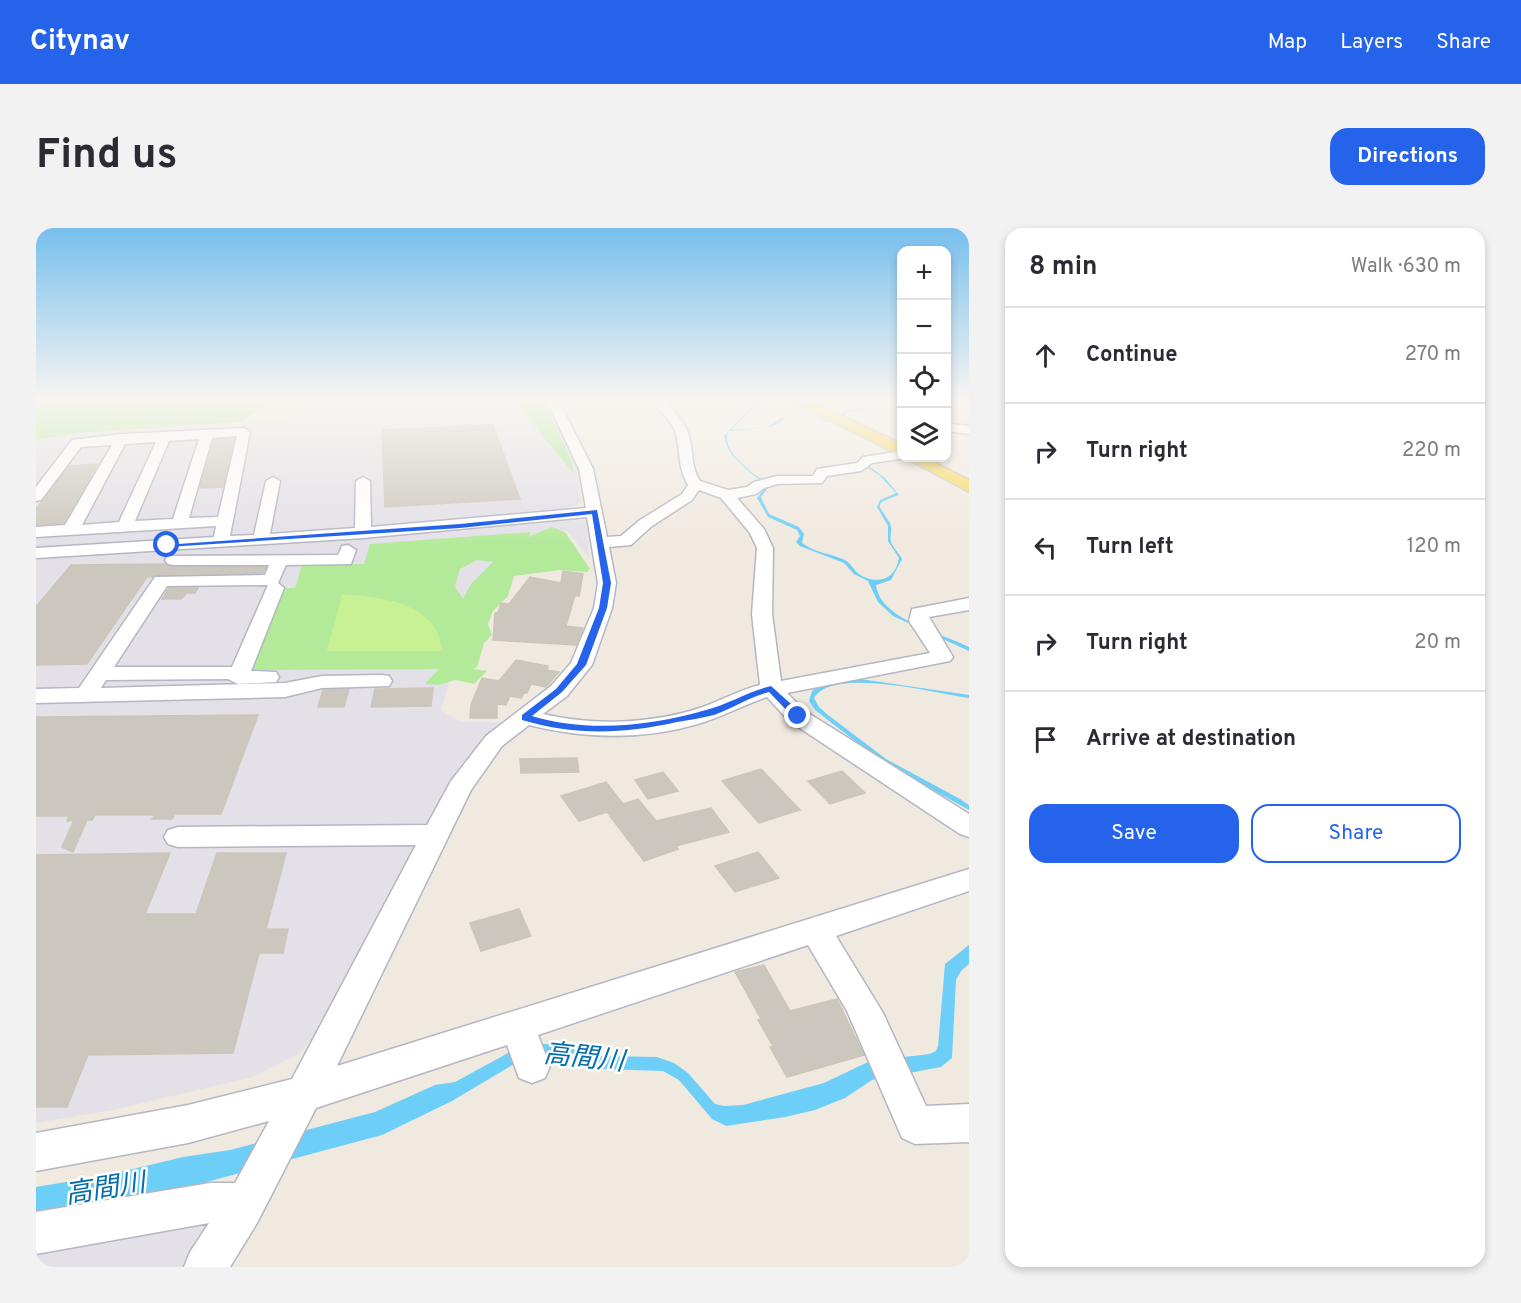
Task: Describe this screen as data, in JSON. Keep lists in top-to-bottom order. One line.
{"water":["高間川"],"page":{"header":"Citynav","nav":["Map","Layers","Share"],"buttons":["Directions",["Save","Share"]],"title":"Find us","heading":["8 min","Walk · 630 m"],"map_buttons":["+","−"],"list":[["Continue","270 m"],["Turn right","220 m"],["Turn left","120 m"],["Turn right","20 m"],"Arrive at destination"]}}
